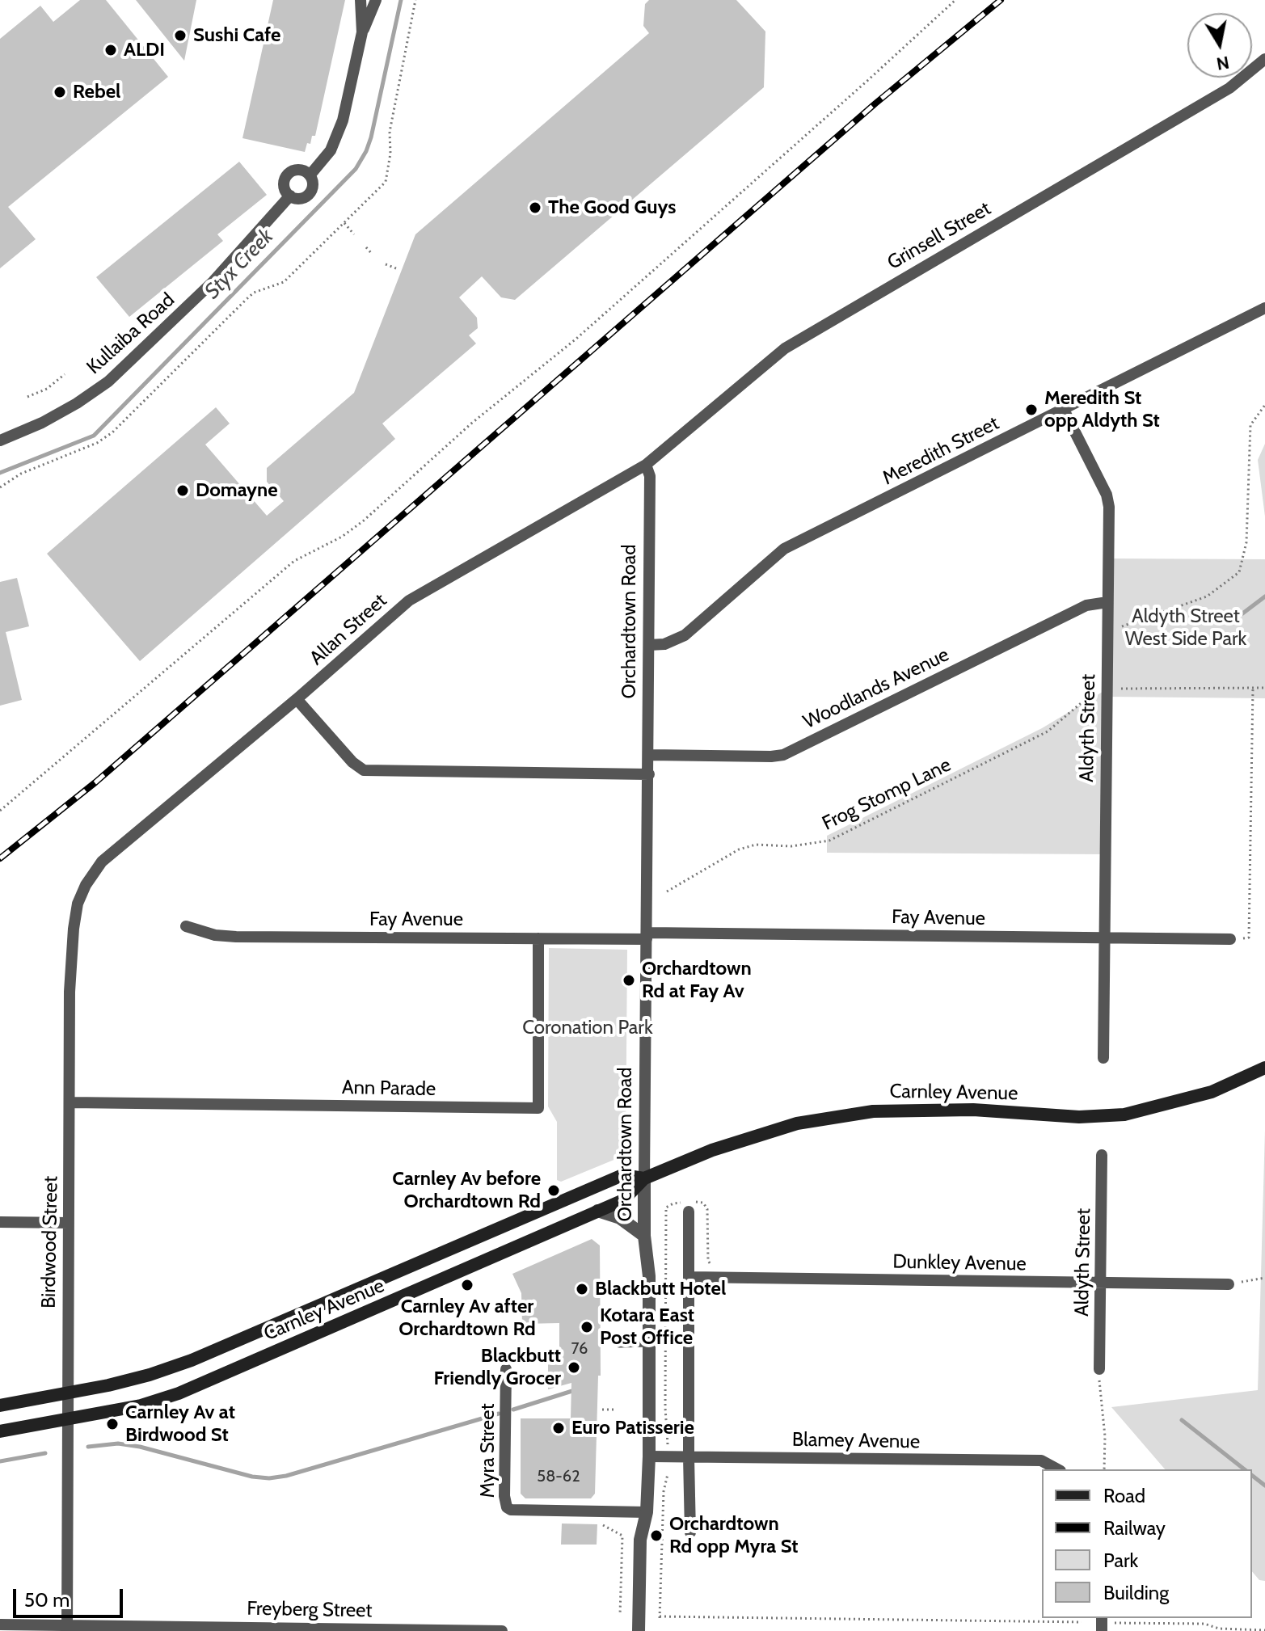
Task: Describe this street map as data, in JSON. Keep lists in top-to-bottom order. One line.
{"streets":{"main road":["Carnley Avenue"],"street":["Grinsell Street","Kullaiba Road","Meredith Street","Orchardtown Road","Allan Street","Woodlands Avenue","Aldyth Street","Fay Avenue","Ann Parade","Birdwood Street","Dunkley Avenue","Blamey Avenue","Myra Street","Freyberg Street"],"path":["Frog Stomp Lane"]},"crossings":[["Grinsell Street","Orchardtown Road"],["Grinsell Street","Allan Street"],["Meredith Street","Orchardtown Road"],["Meredith Street","Aldyth Street"],["Orchardtown Road","Allan Street"],["Orchardtown Road","Woodlands Avenue"],["Orchardtown Road","Fay Avenue"],["Orchardtown Road","Carnley Avenue"],["Orchardtown Road","Blamey Avenue"],["Orchardtown Road","Myra Street"],["Allan Street","Birdwood Street"],["Woodlands Avenue","Aldyth Street"],["Aldyth Street","Frog Stomp Lane"],["Aldyth Street","Fay Avenue"],["Aldyth Street","Dunkley Avenue"],["Fay Avenue","Ann Parade"],["Ann Parade","Birdwood Street"],["Carnley Avenue","Birdwood Street"],["Birdwood Street","Freyberg Street"]],"water":["Styx Creek"],"parks":["Aldyth Street West Side Park","Coronation Park"],"places":["Sushi Cafe","ALDI","Rebel","The Good Guys","Meredith St opp Aldyth St","Domayne","Orchardtown Rd at Fay Av","Carnley Av before Orchardtown Rd","Carnley Av after Orchardtown Rd","Blackbutt Hotel","Kotara East Post Office","Blackbutt Friendly Grocer","Carnley Av at Birdwood St","Euro Patisserie","Orchardtown Rd opp Myra St"],"house_numbers":["76","58-62"],"legend":["Road","Railway","Park","Building"],"scale_bar":"50 m","north":"bottom"}
